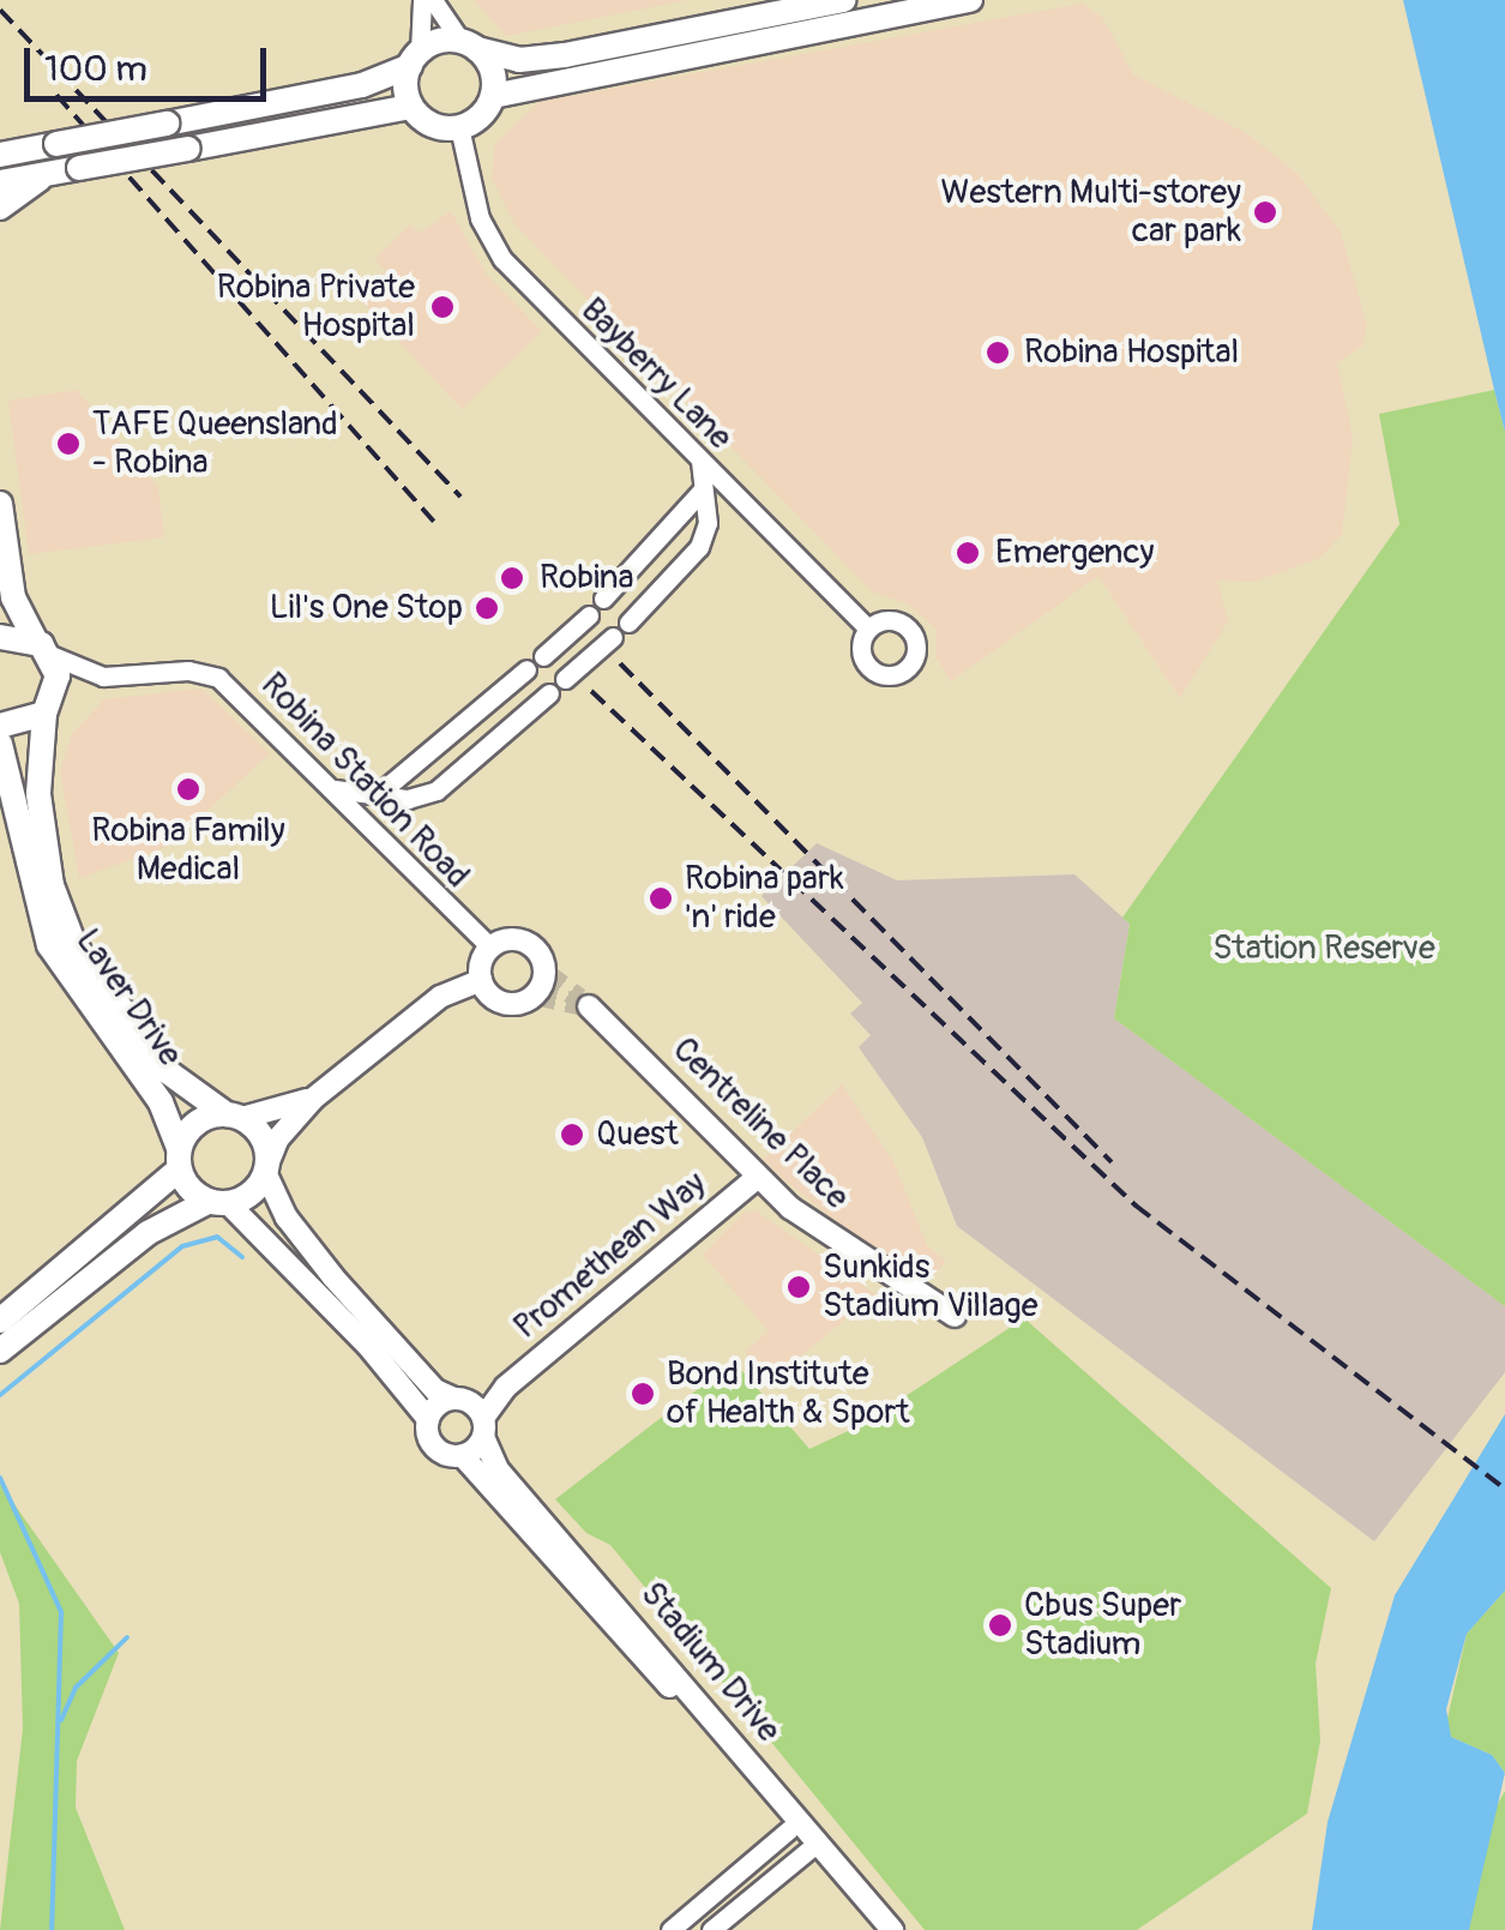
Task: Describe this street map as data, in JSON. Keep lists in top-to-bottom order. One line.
{"streets":{"main road":["Laver Drive"],"street":["Bayberry Lane","Robina Station Road","Centreline Place","Promethean Way","Stadium Drive"]},"crossings":[["Robina Station Road","Laver Drive"],["Laver Drive","Stadium Drive"],["Centreline Place","Promethean Way"],["Promethean Way","Stadium Drive"]],"parks":["Station Reserve"],"places":["Western Multi-storey car park","Robina Private Hospital","Robina Hospital","TAFE Queensland - Robina","Emergency","Robina","Lil's One Stop","Robina Family Medical","Robina park 'n' ride","Quest","Sunkids Stadium Village","Bond Institute of Health & Sport","Cbus Super Stadium"],"scale_bar":"100 m"}
